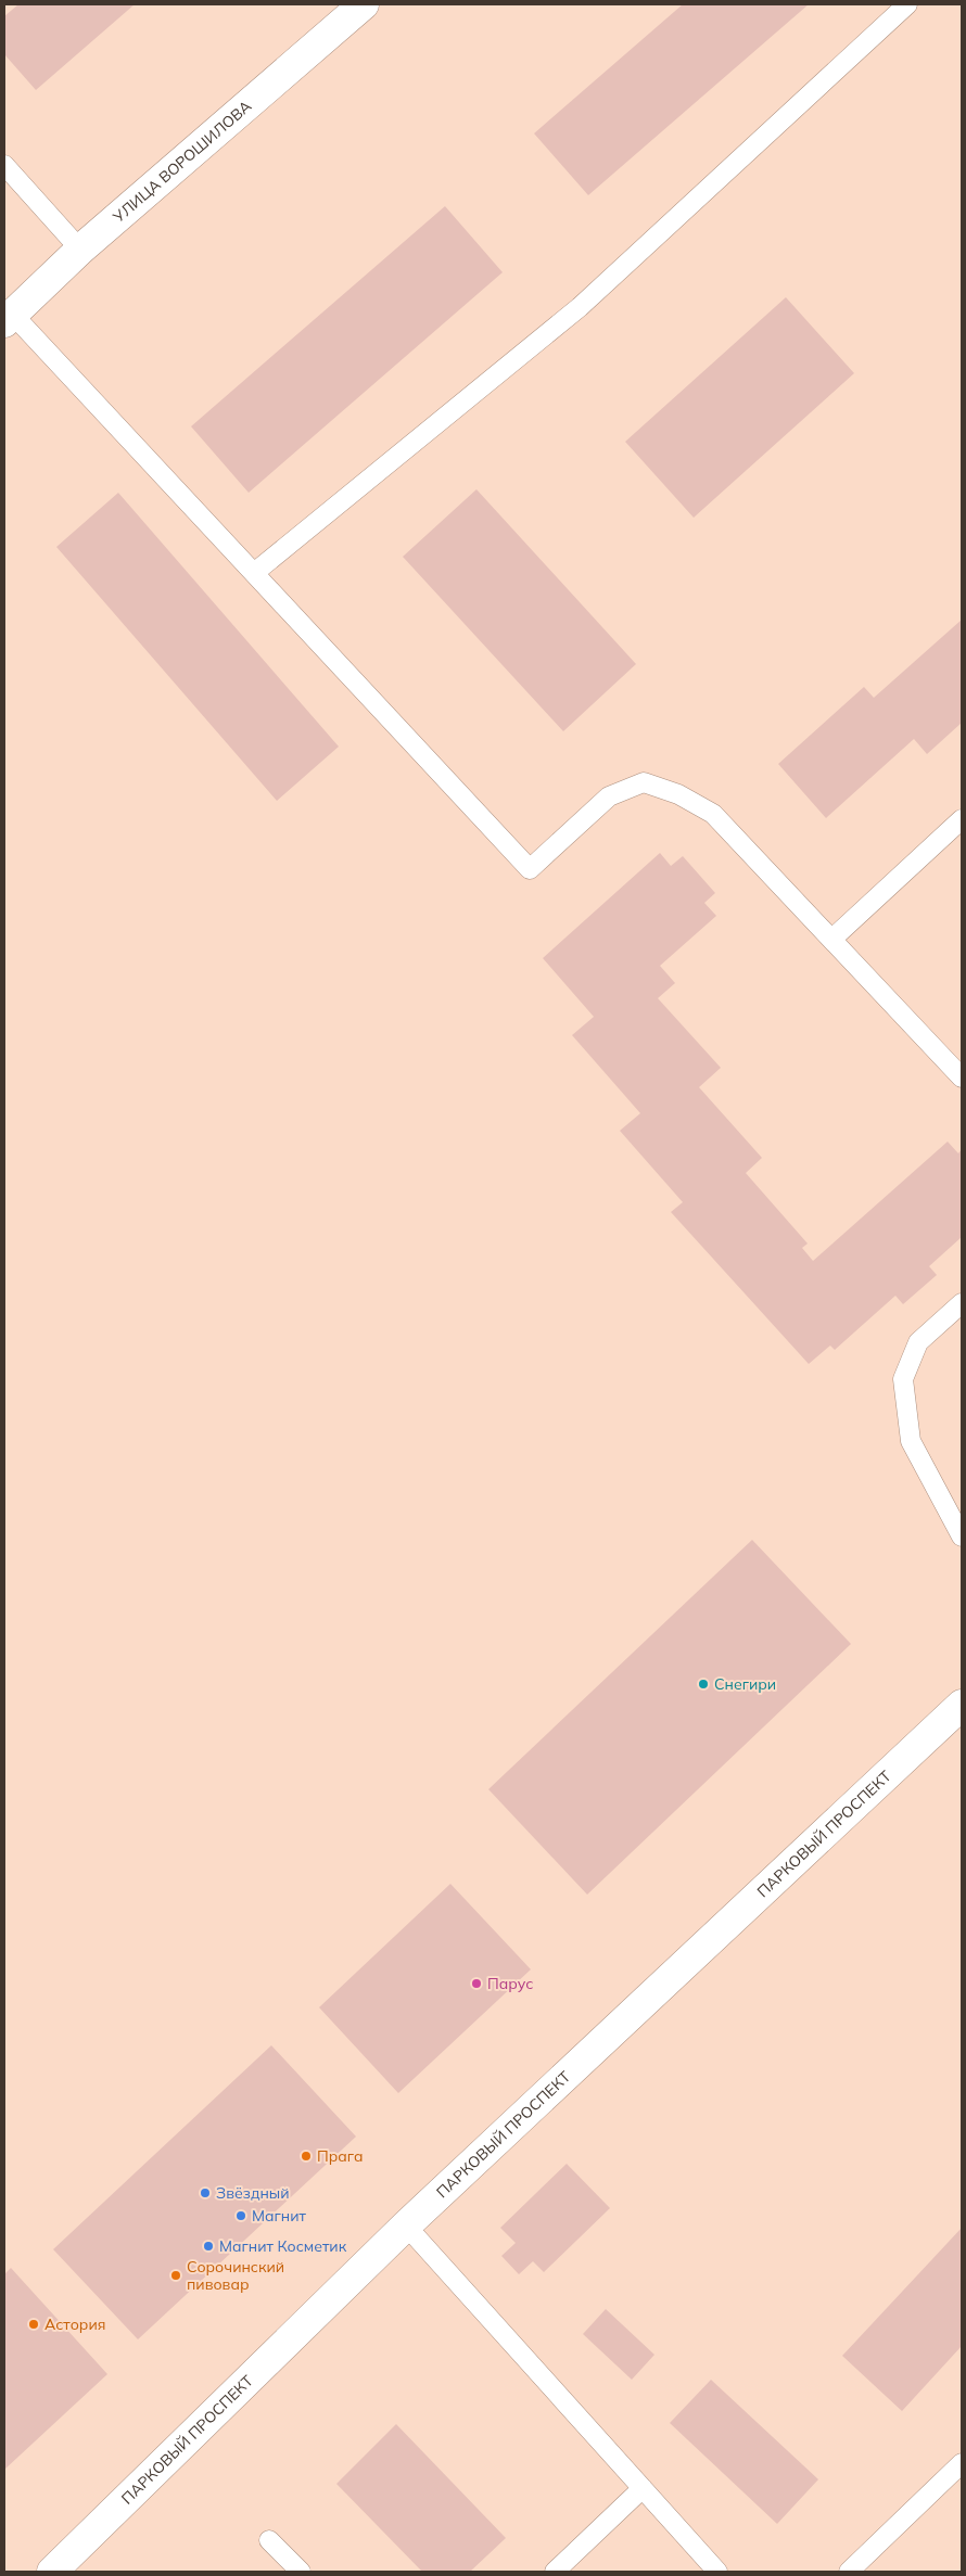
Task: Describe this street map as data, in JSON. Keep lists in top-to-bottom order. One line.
{"streets":{"street":["УЛИЦА ВОРОШИЛОВА","ПАРКОВЫЙ ПРОСПЕКТ"]},"places":["Снегири","Парус","Прага","Звёздный","Магнит","Магнит Косметик","Сорочинский пивовар","Астория"]}
